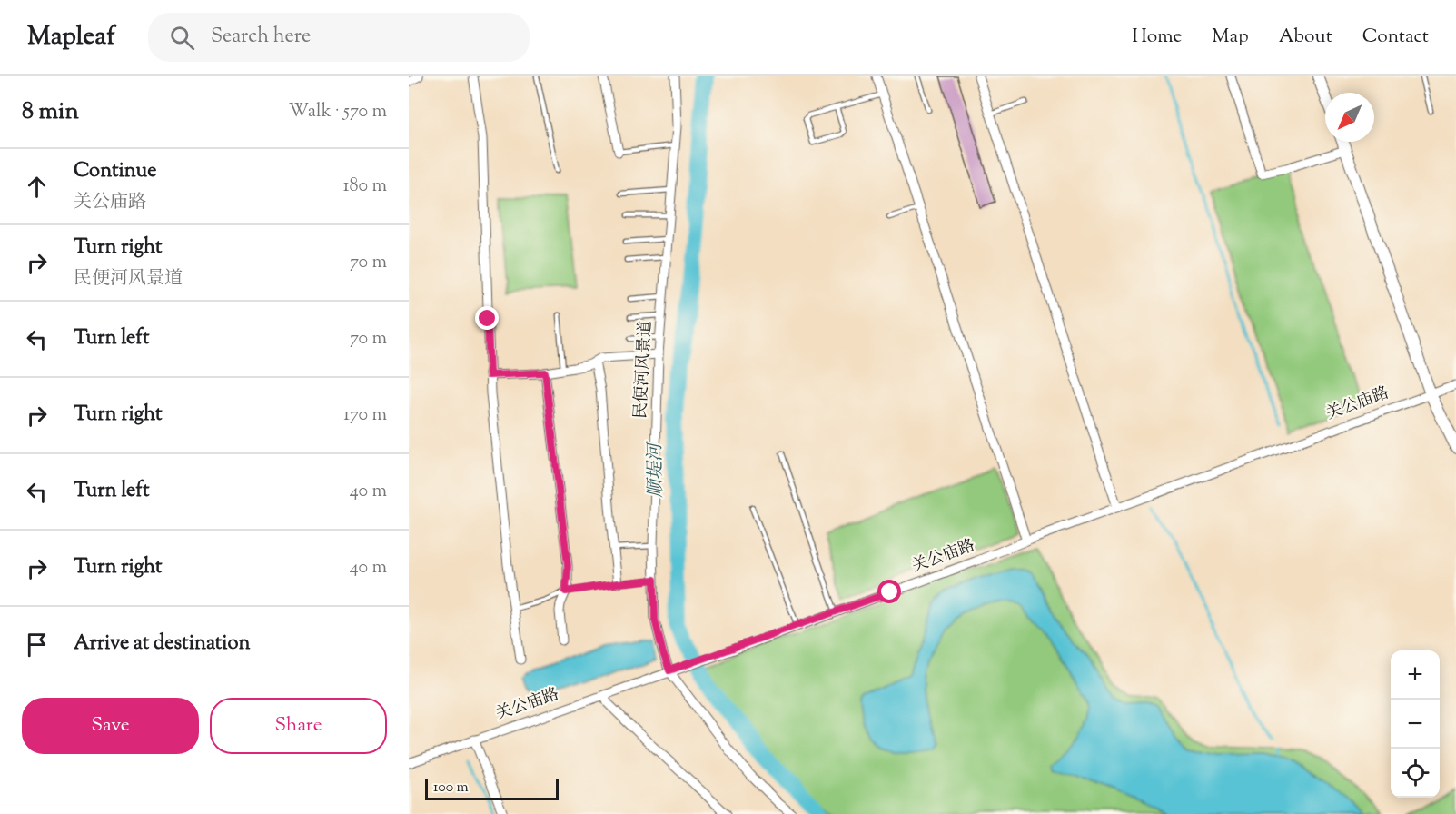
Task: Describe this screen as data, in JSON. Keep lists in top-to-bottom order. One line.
{"streets":{"street":["民便河风景道","关公庙路"]},"crossings":[["民便河风景道","关公庙路"]],"water":["顺堤河"],"scale_bar":"100 m","north":"bottom left","page":{"header":"Mapleaf","search":"Search here","nav":["Home","Map","About","Contact"],"heading":["8 min","Walk · 570 m"],"list":[["Continue","关公庙路","180 m"],["Turn right","民便河风景道","70 m"],["Turn left","70 m"],["Turn right","170 m"],["Turn left","40 m"],["Turn right","40 m"],"Arrive at destination"],"map_buttons":["+","−"],"buttons":["Save","Share"],"scale":"100 m"}}
